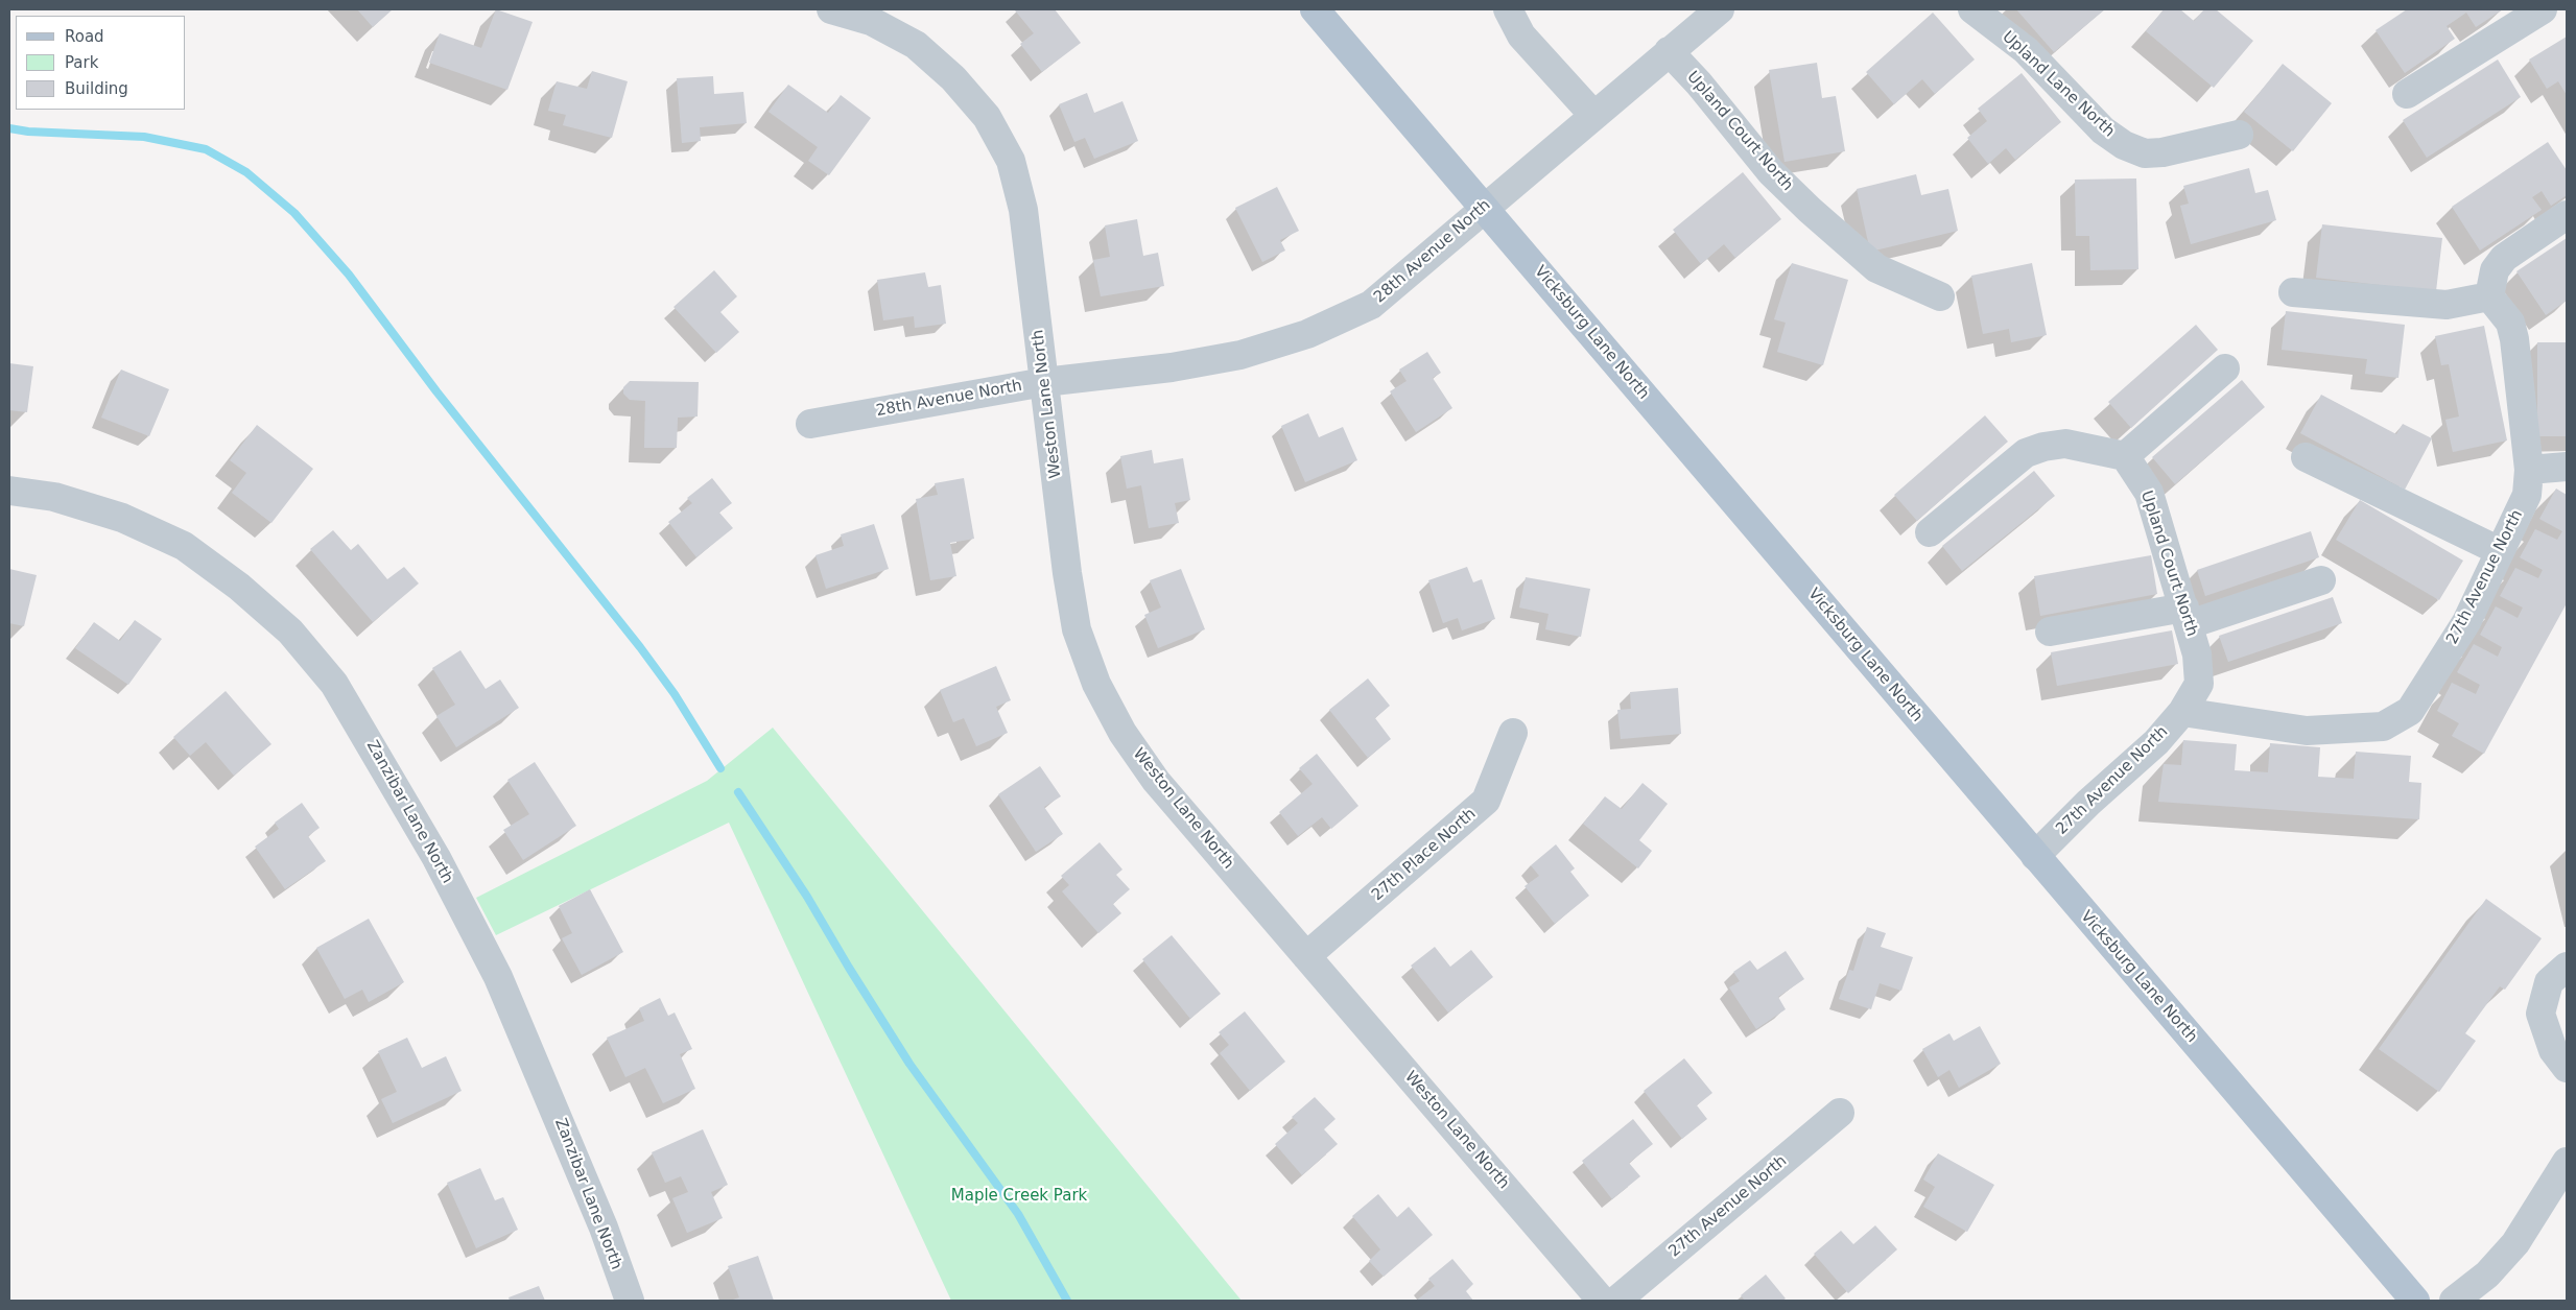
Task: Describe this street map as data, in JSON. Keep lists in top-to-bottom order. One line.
{"streets":{"main road":["Vicksburg Lane North"],"street":["Upland Lane North","Upland Court North","28th Avenue North","Weston Lane North","27th Avenue North","Zanzibar Lane North","27th Place North"]},"crossings":[["Upland Court North","28th Avenue North"],["Upland Court North","27th Avenue North"],["28th Avenue North","Vicksburg Lane North"],["28th Avenue North","Weston Lane North"],["Vicksburg Lane North","27th Avenue North"],["Weston Lane North","27th Place North"]],"parks":["Maple Creek Park"],"legend":["Road","Park","Building"]}
